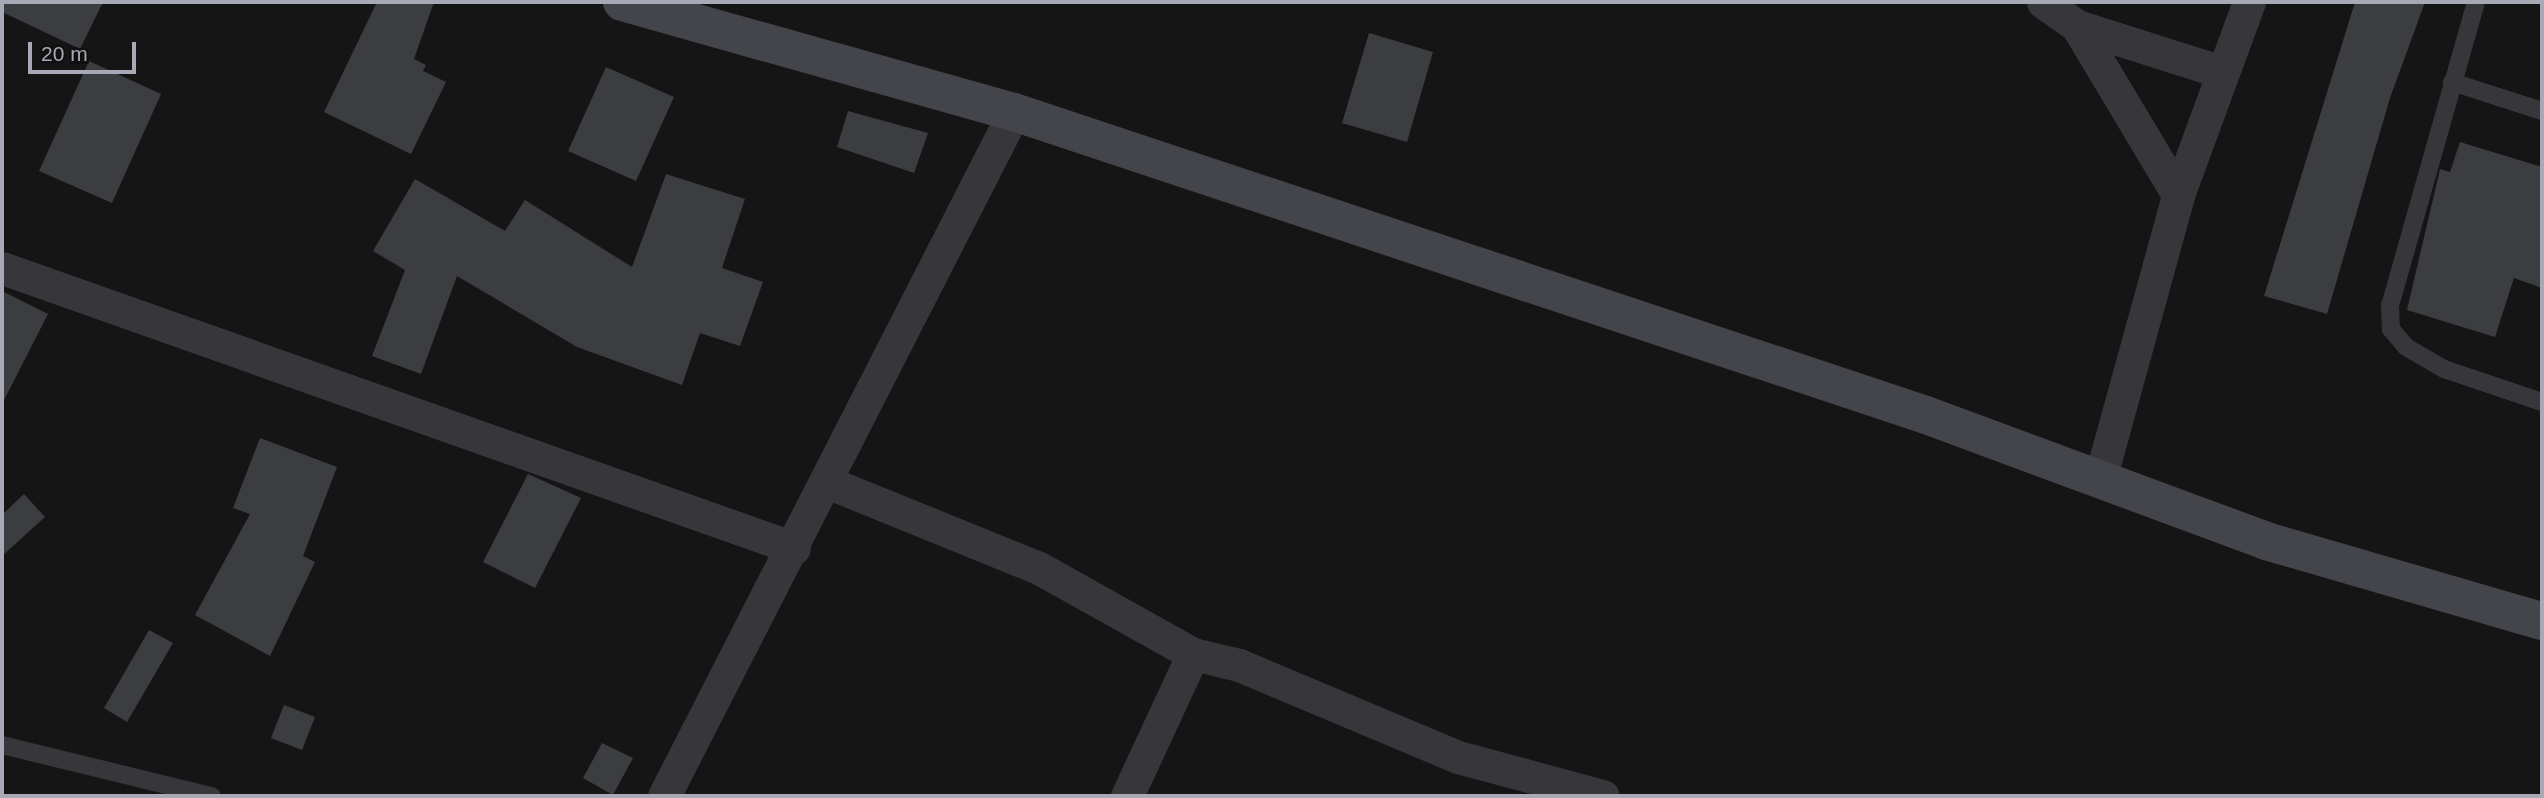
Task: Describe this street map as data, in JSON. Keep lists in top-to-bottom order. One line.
{"scale_bar":"20 m"}
